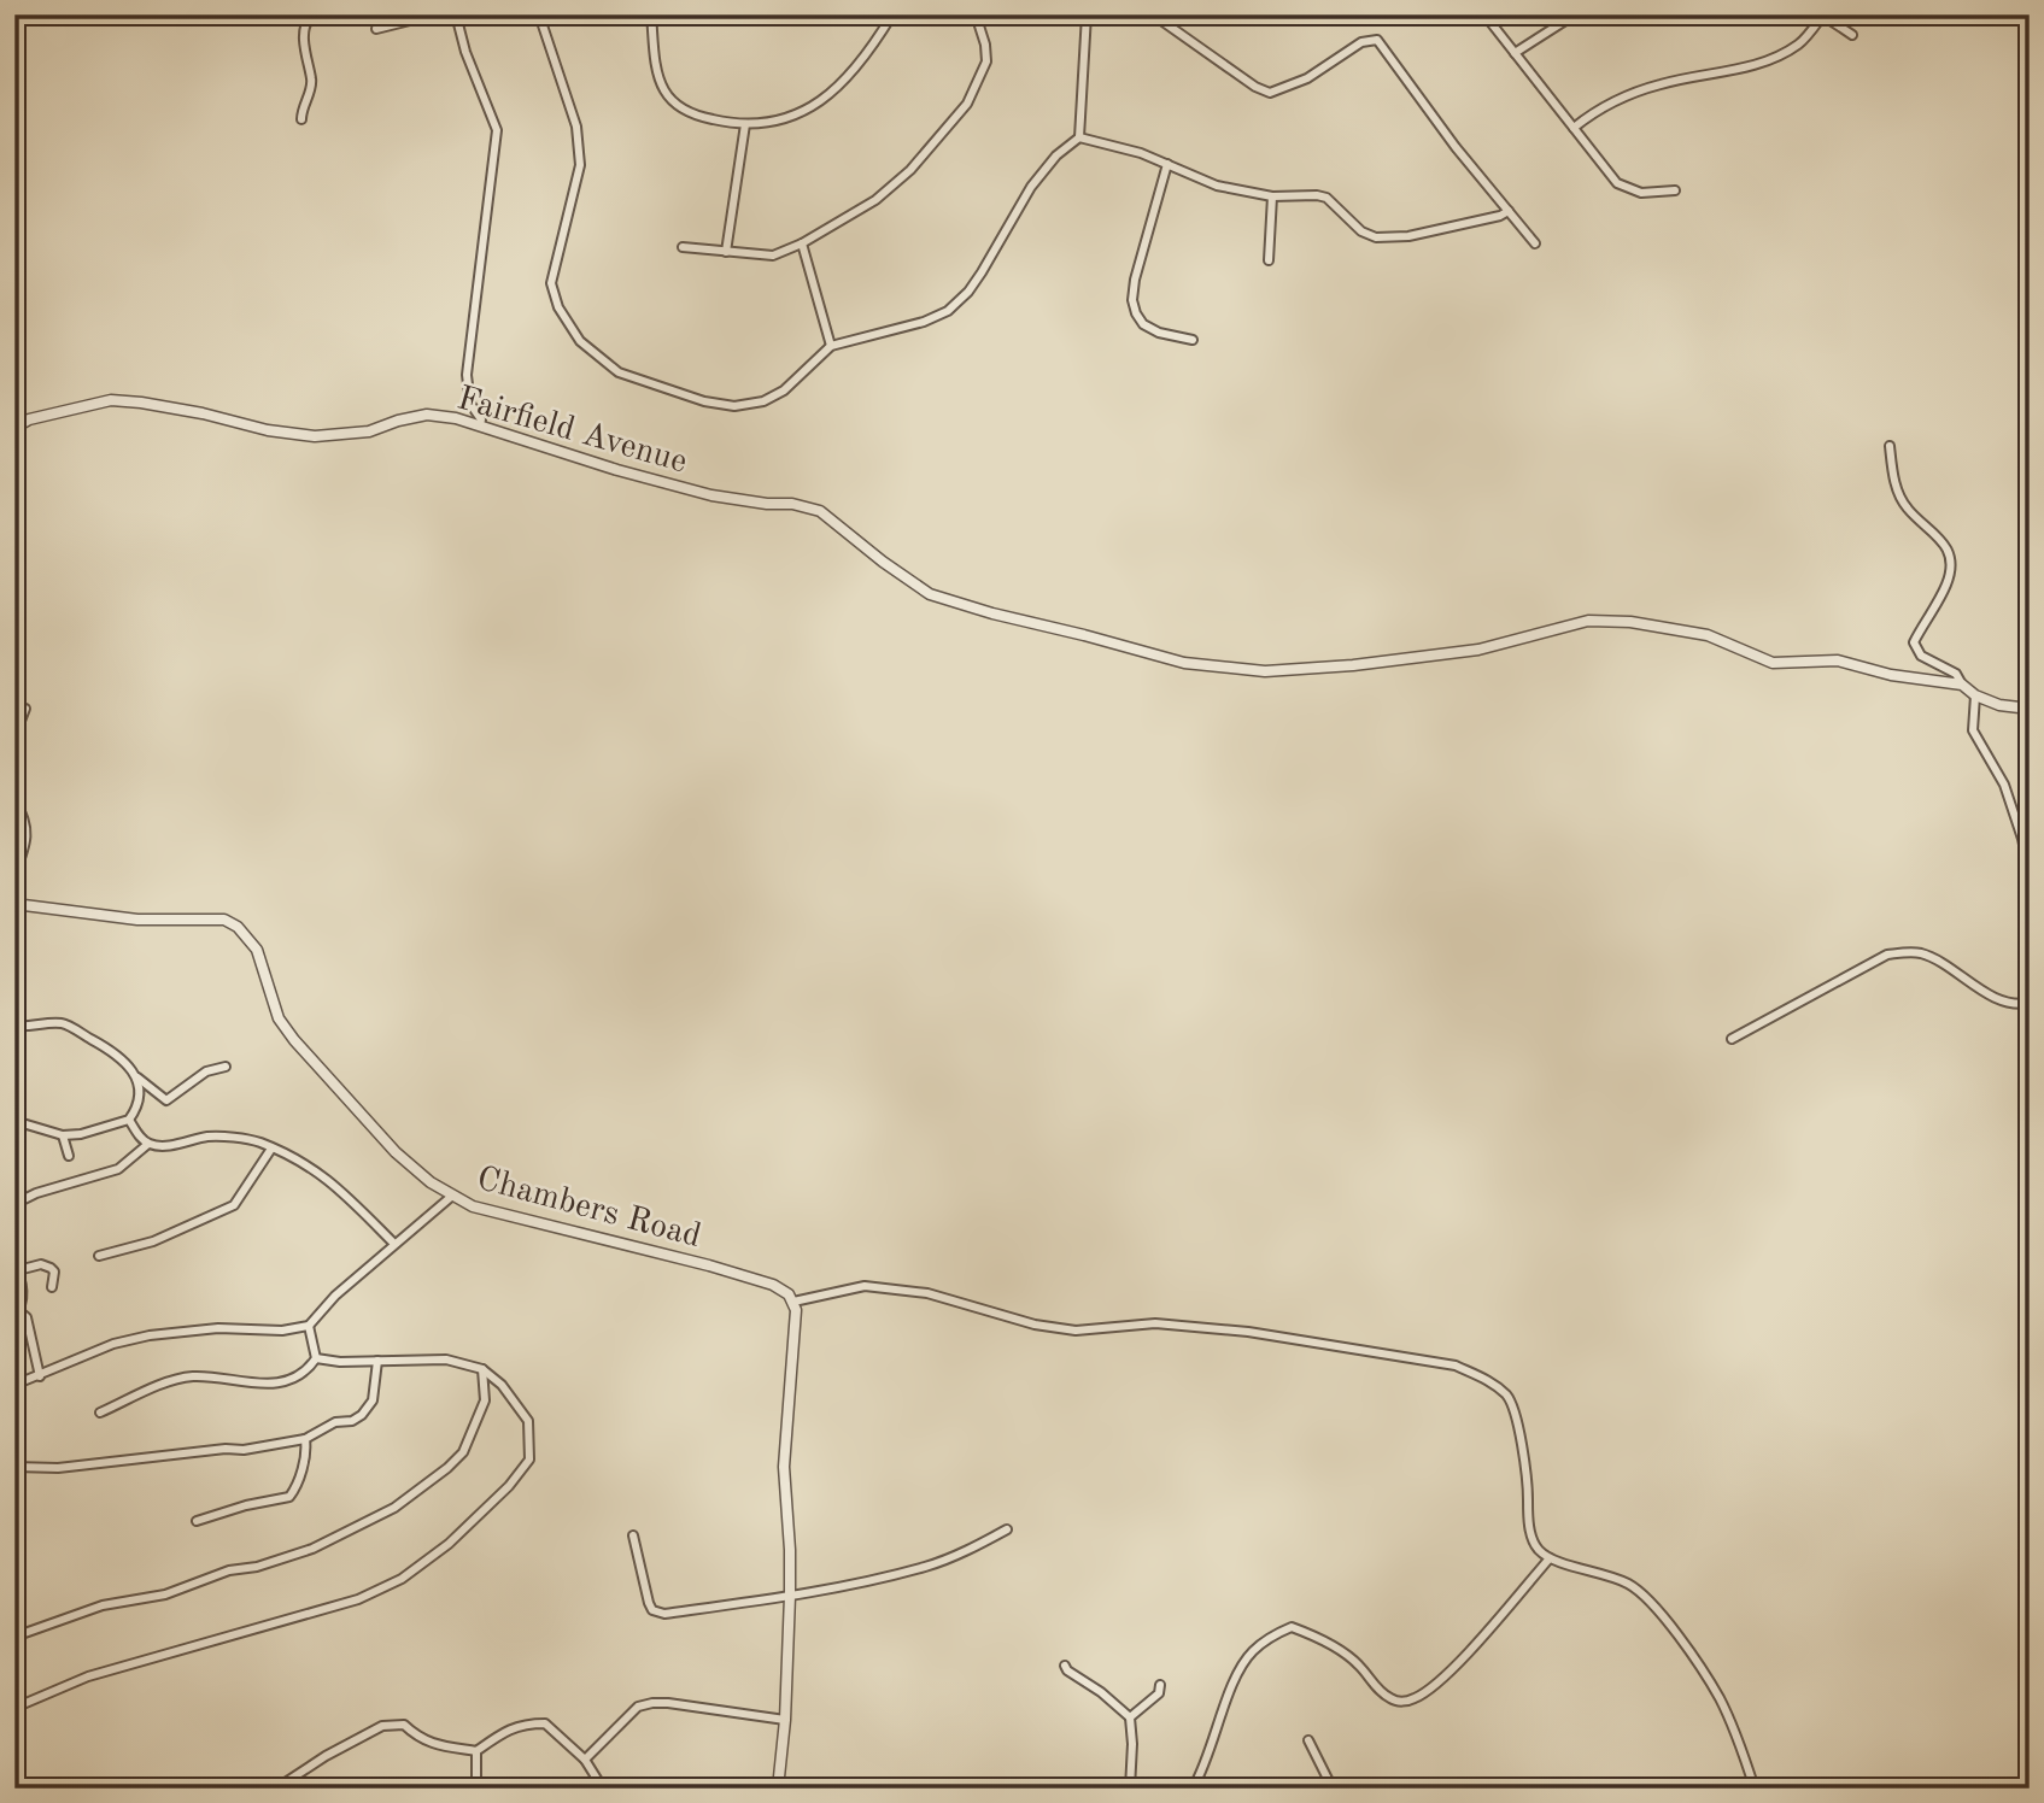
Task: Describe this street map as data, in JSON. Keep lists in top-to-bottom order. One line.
{"streets":{"street":["Fairfield Avenue","Chambers Road"]}}
